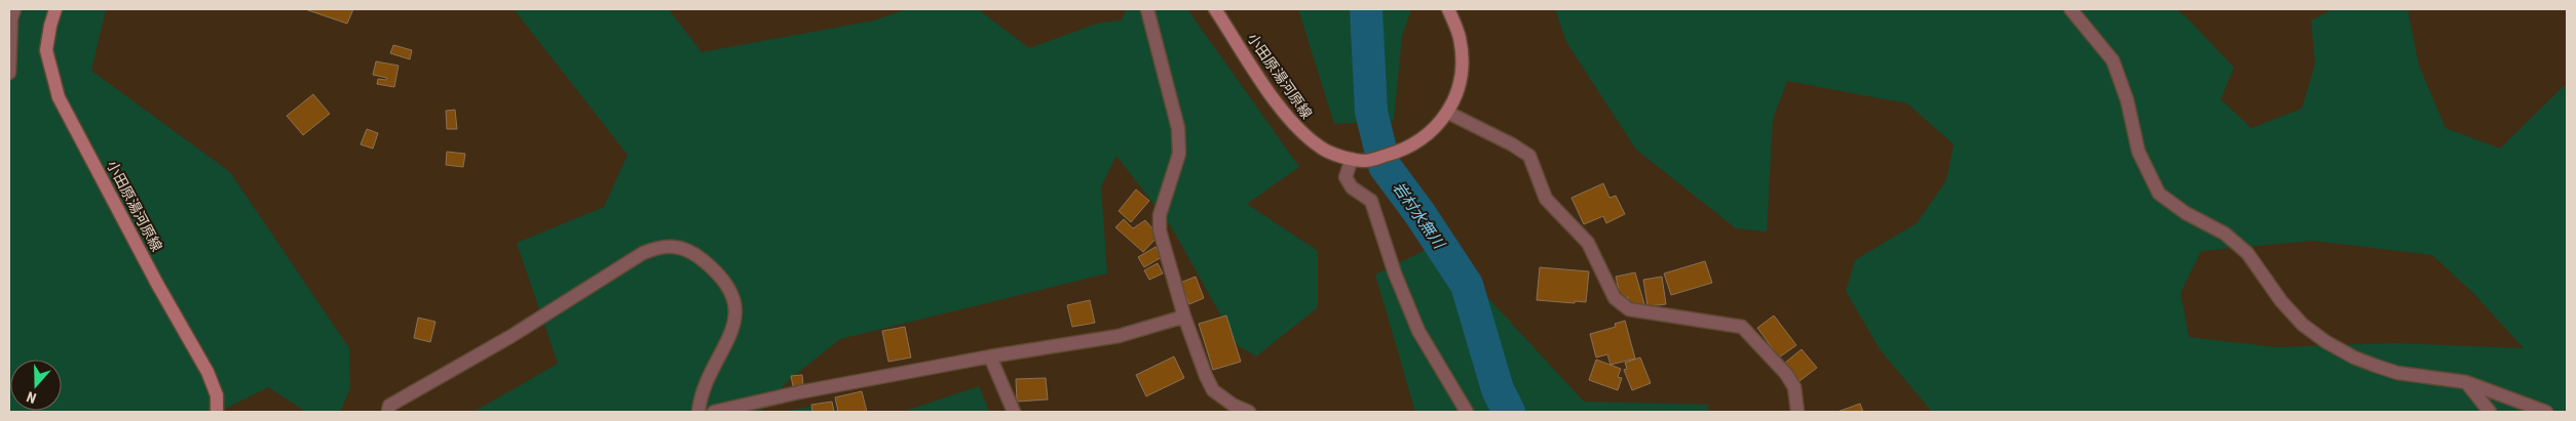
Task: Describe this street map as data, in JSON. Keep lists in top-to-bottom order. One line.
{"streets":{"main road":["小田原湯河原線"]},"water":["岩村水無川"],"north":"bottom"}
